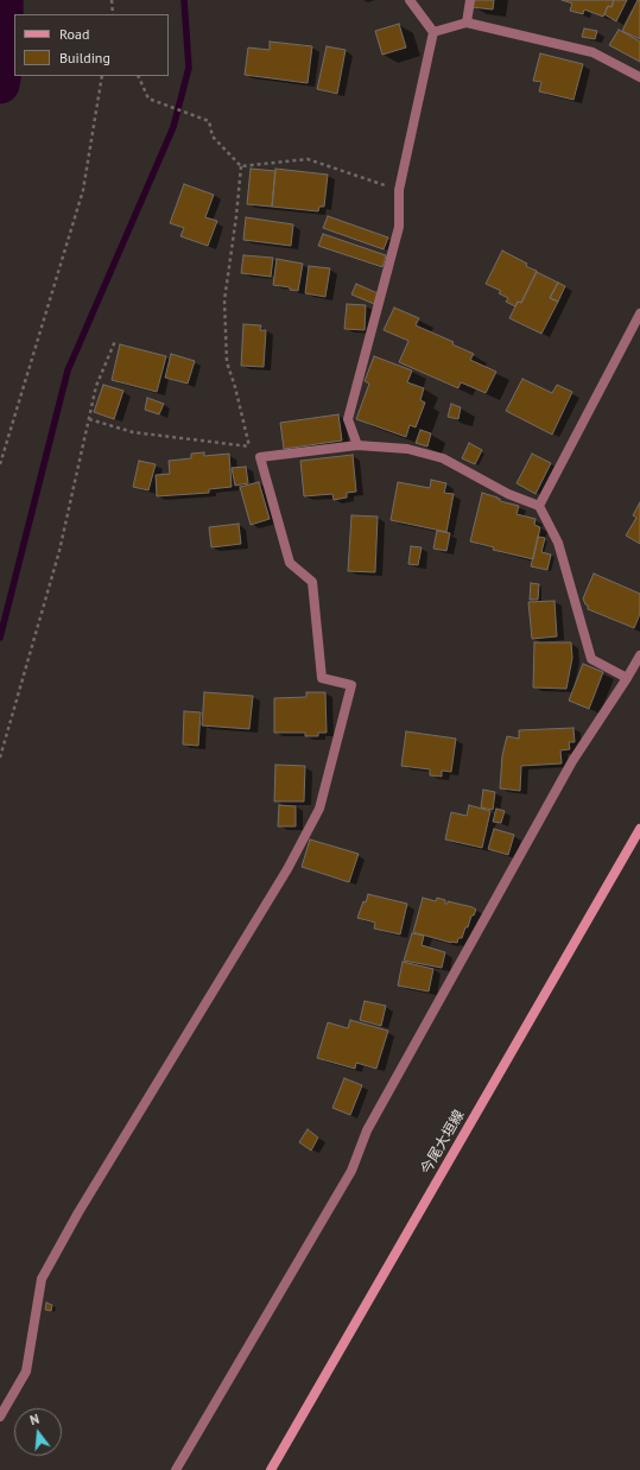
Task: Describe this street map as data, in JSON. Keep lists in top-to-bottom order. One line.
{"streets":{"main road":["今尾大垣線"]},"legend":["Road","Building"],"north":"top"}
